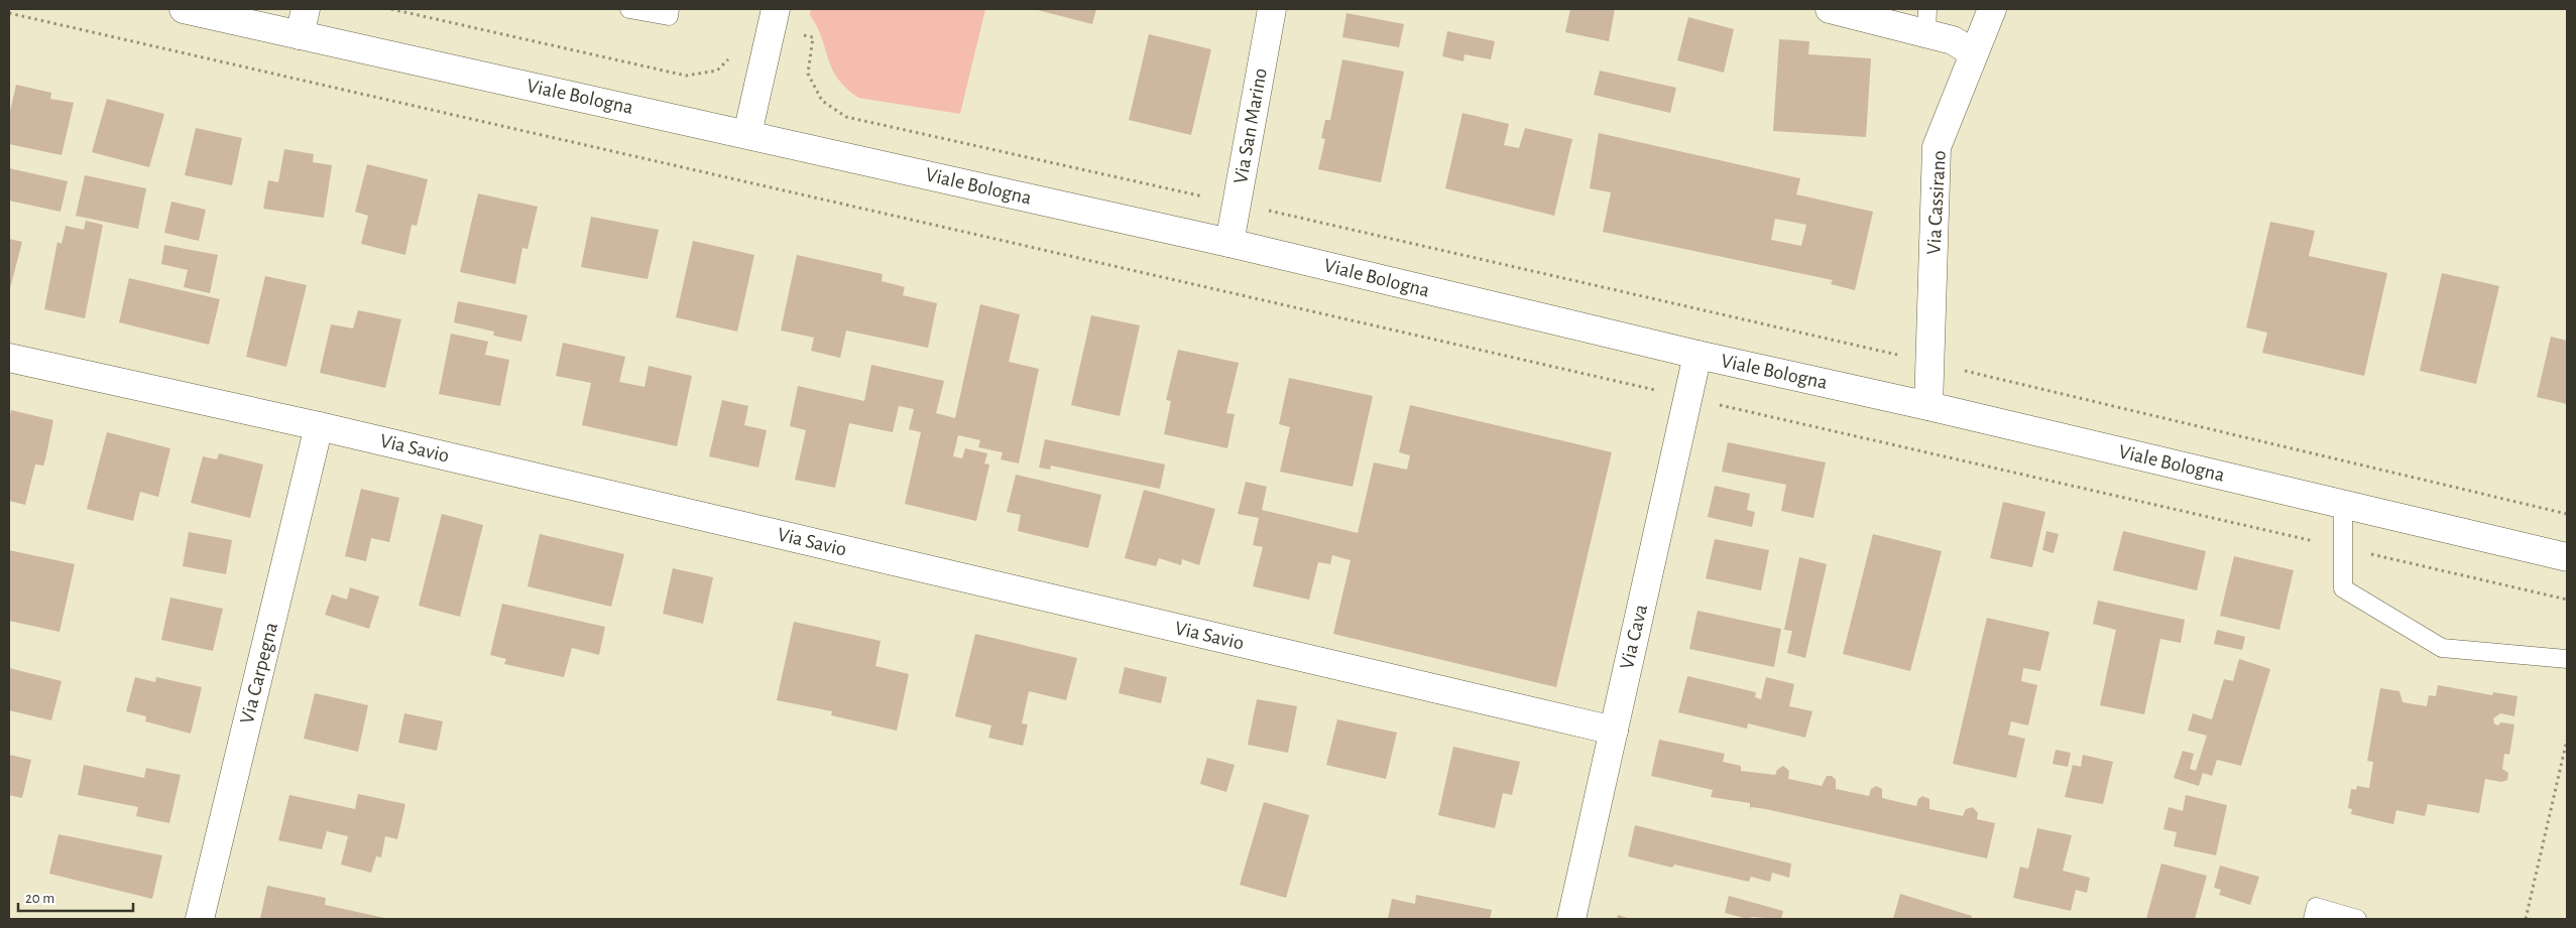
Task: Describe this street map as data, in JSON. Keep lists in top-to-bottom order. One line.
{"streets":{"street":["Viale Bologna","Via San Marino","Via Cassirano","Via Savio","Via Cava","Via Carpegna"]},"crossings":[["Viale Bologna","Via San Marino"],["Viale Bologna","Via Cassirano"],["Viale Bologna","Via Cava"],["Via Savio","Via Cava"],["Via Savio","Via Carpegna"]],"scale_bar":"20 m"}
